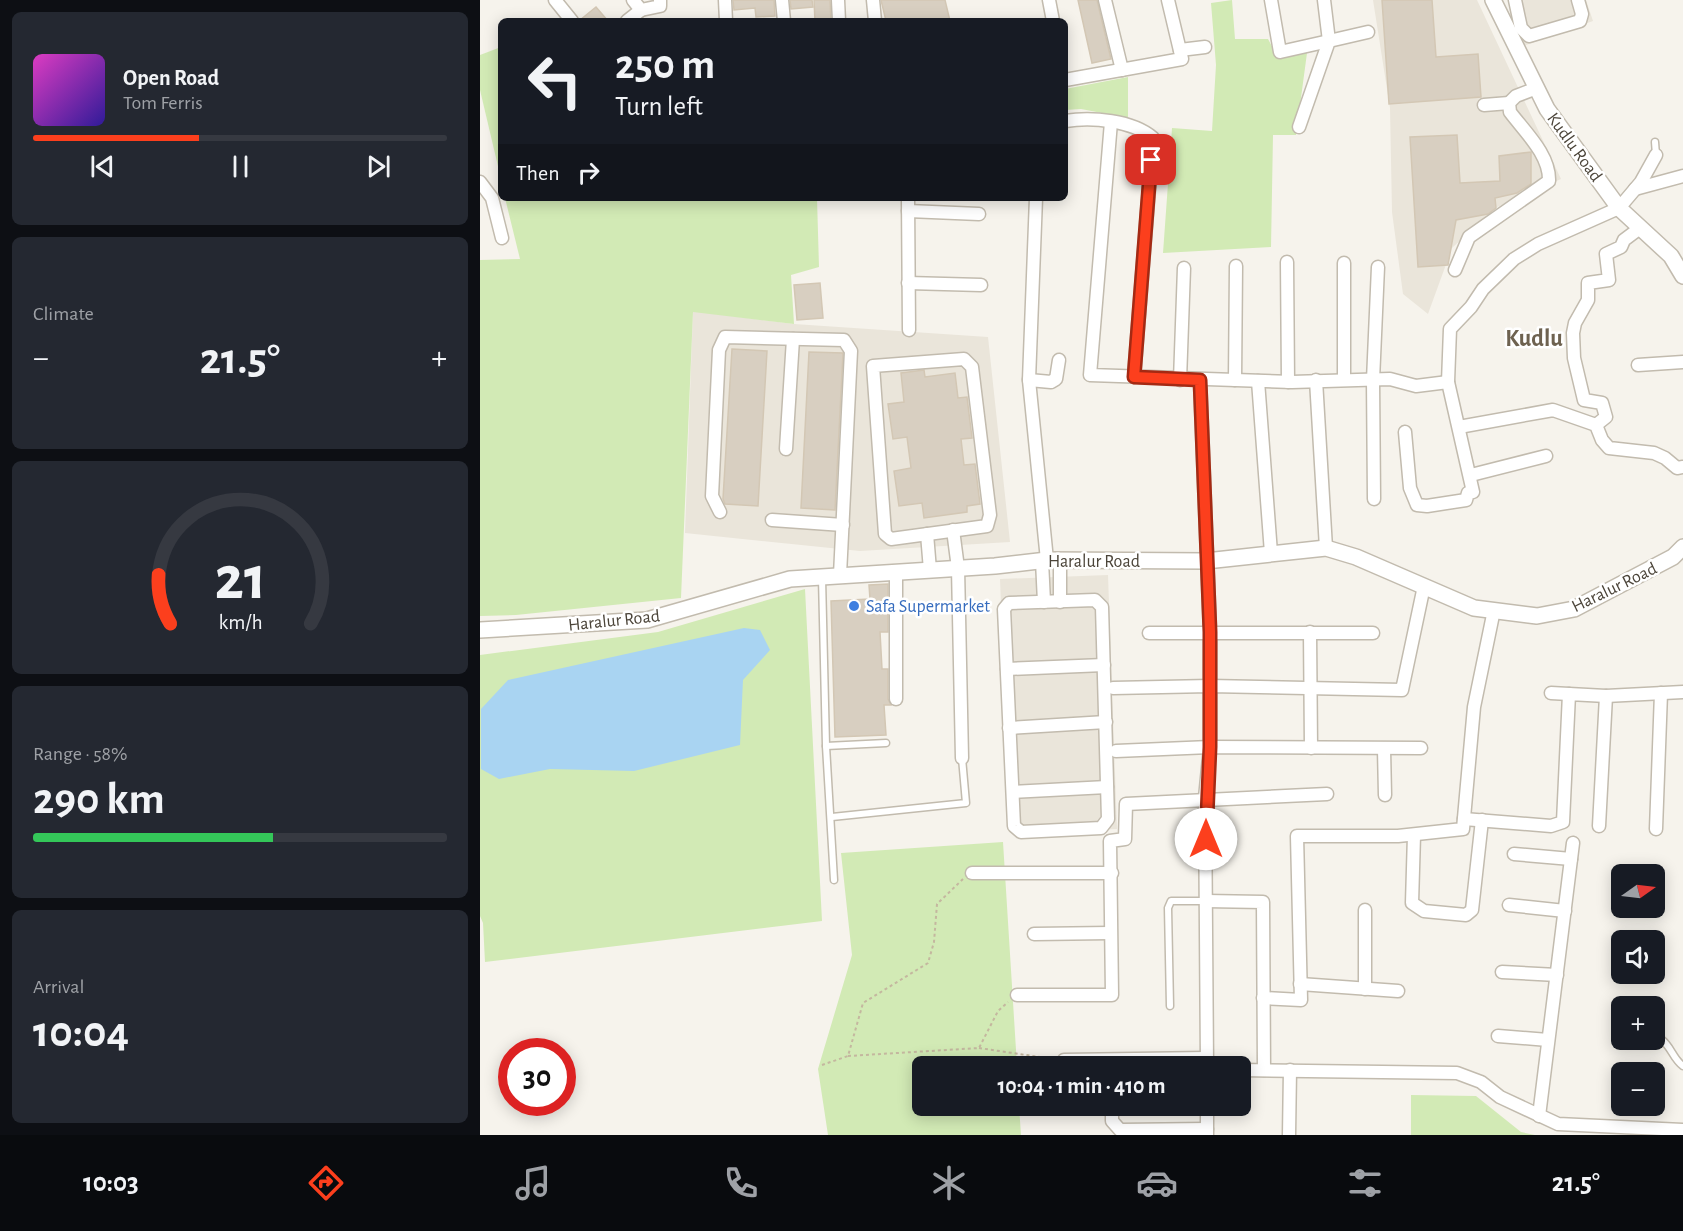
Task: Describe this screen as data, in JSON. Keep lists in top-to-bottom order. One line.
{"streets":{"street":["Kudlu Road","Haralur Road"]},"districts":["Kudlu"],"places":["Safa Supermarket"],"north":"right","page":{"turn":["250 m","Turn left"],"song":["Open Road","Tom Ferris"],"then":"Then","tile":["Climate",["Range · 58%","290 km"],["Arrival","10:04"]],"heat":["−","21.5°","+"],"map_buttons":["+","−"],"limit":"30","trip":"10:04 · 1 min · 410 m","tabs":["10:03","21.5°"],"gauge":["21","km/h"]}}
